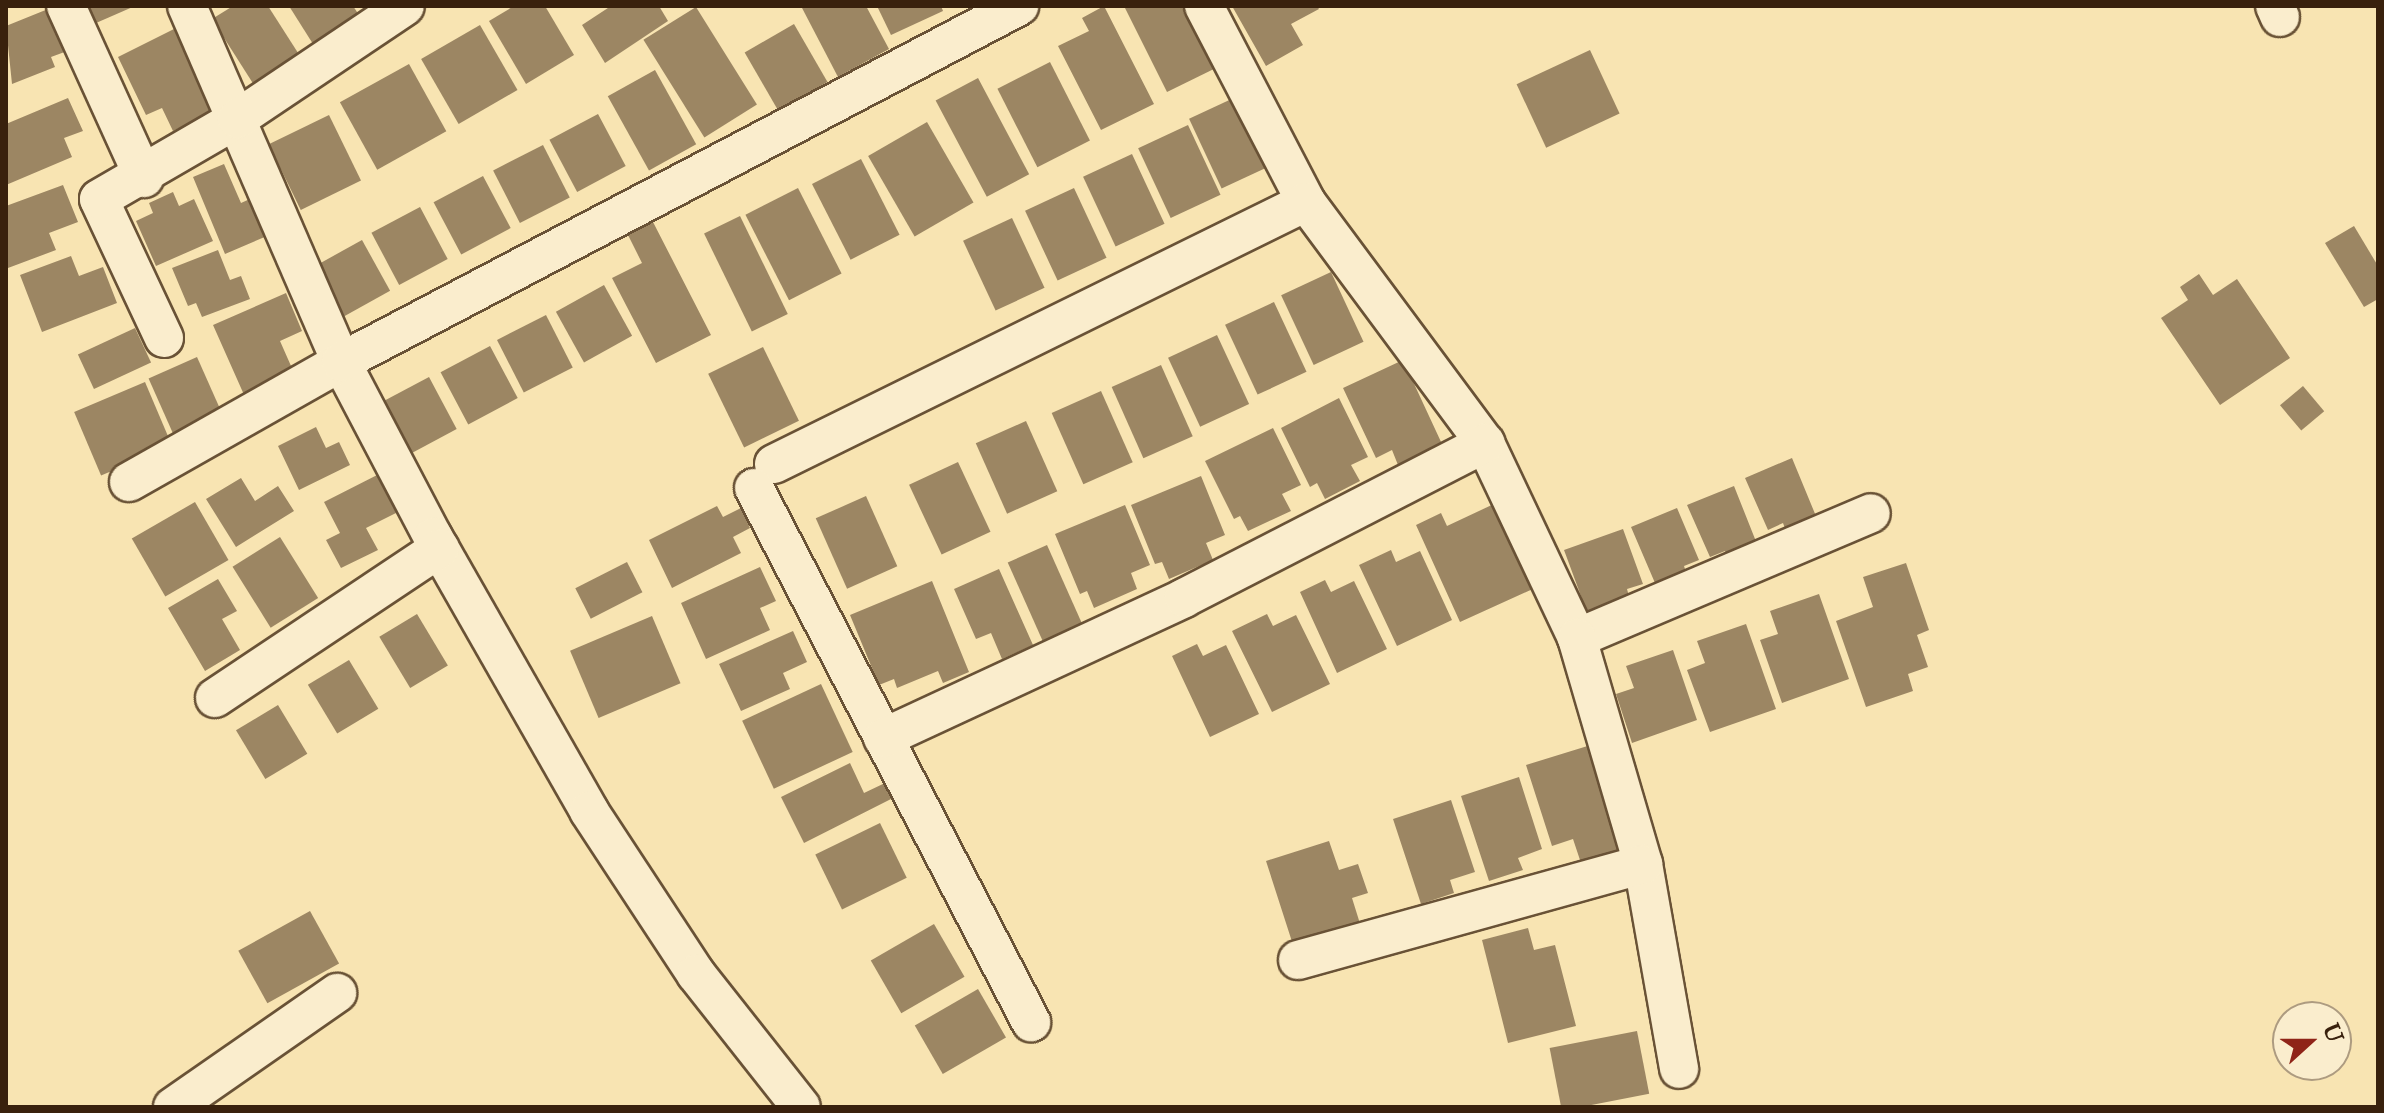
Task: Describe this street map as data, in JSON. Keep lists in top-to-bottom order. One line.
{"north":"right"}
